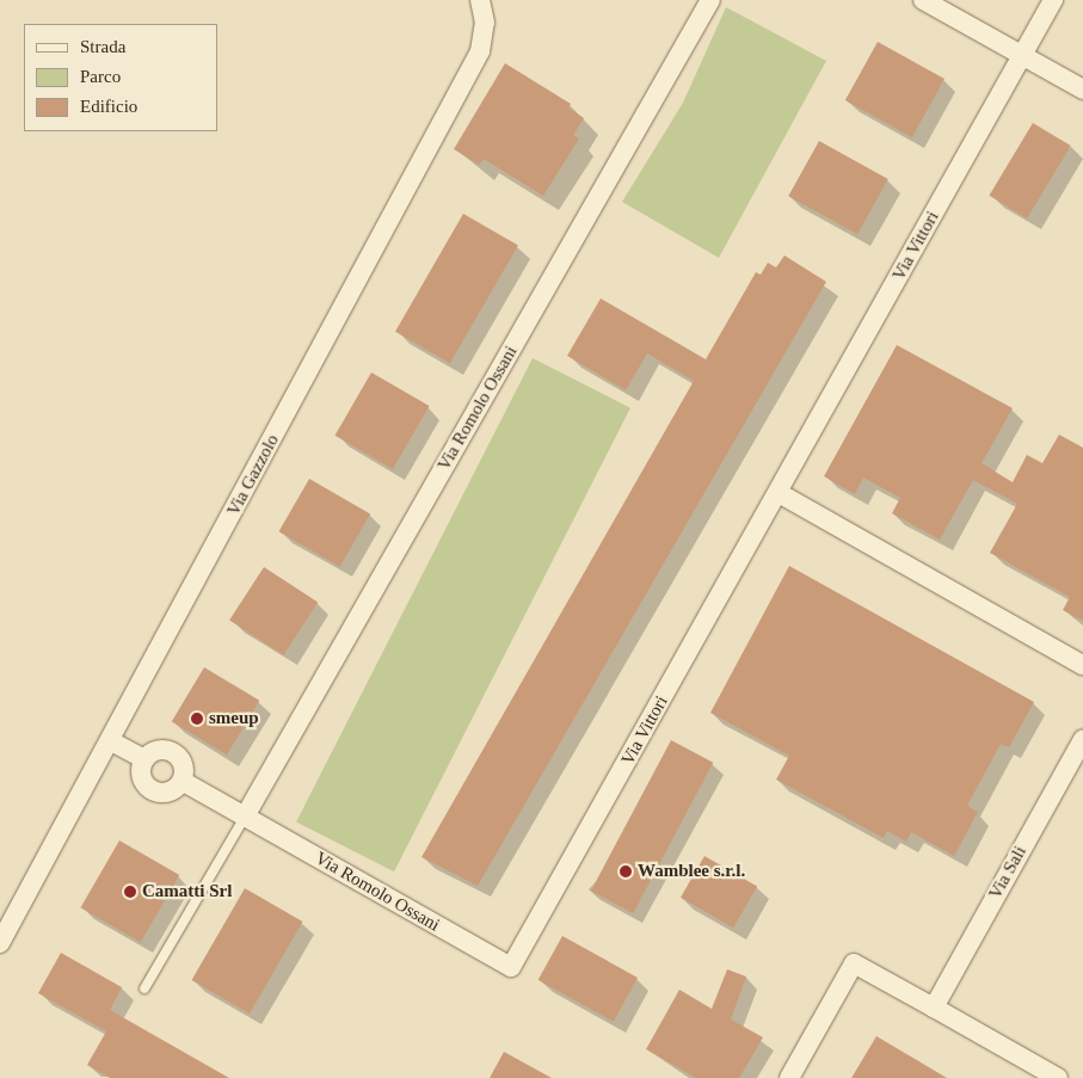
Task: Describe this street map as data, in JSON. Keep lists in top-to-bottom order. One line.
{"streets":{"street":["Via Vittori","Via Romolo Ossani","Via Gazzolo","Via Sali"]},"crossings":[["Via Vittori","Via Romolo Ossani"]],"places":["smeup","Wamblee s.r.l.","Camatti Srl"],"legend":["Strada","Parco","Edificio"]}
